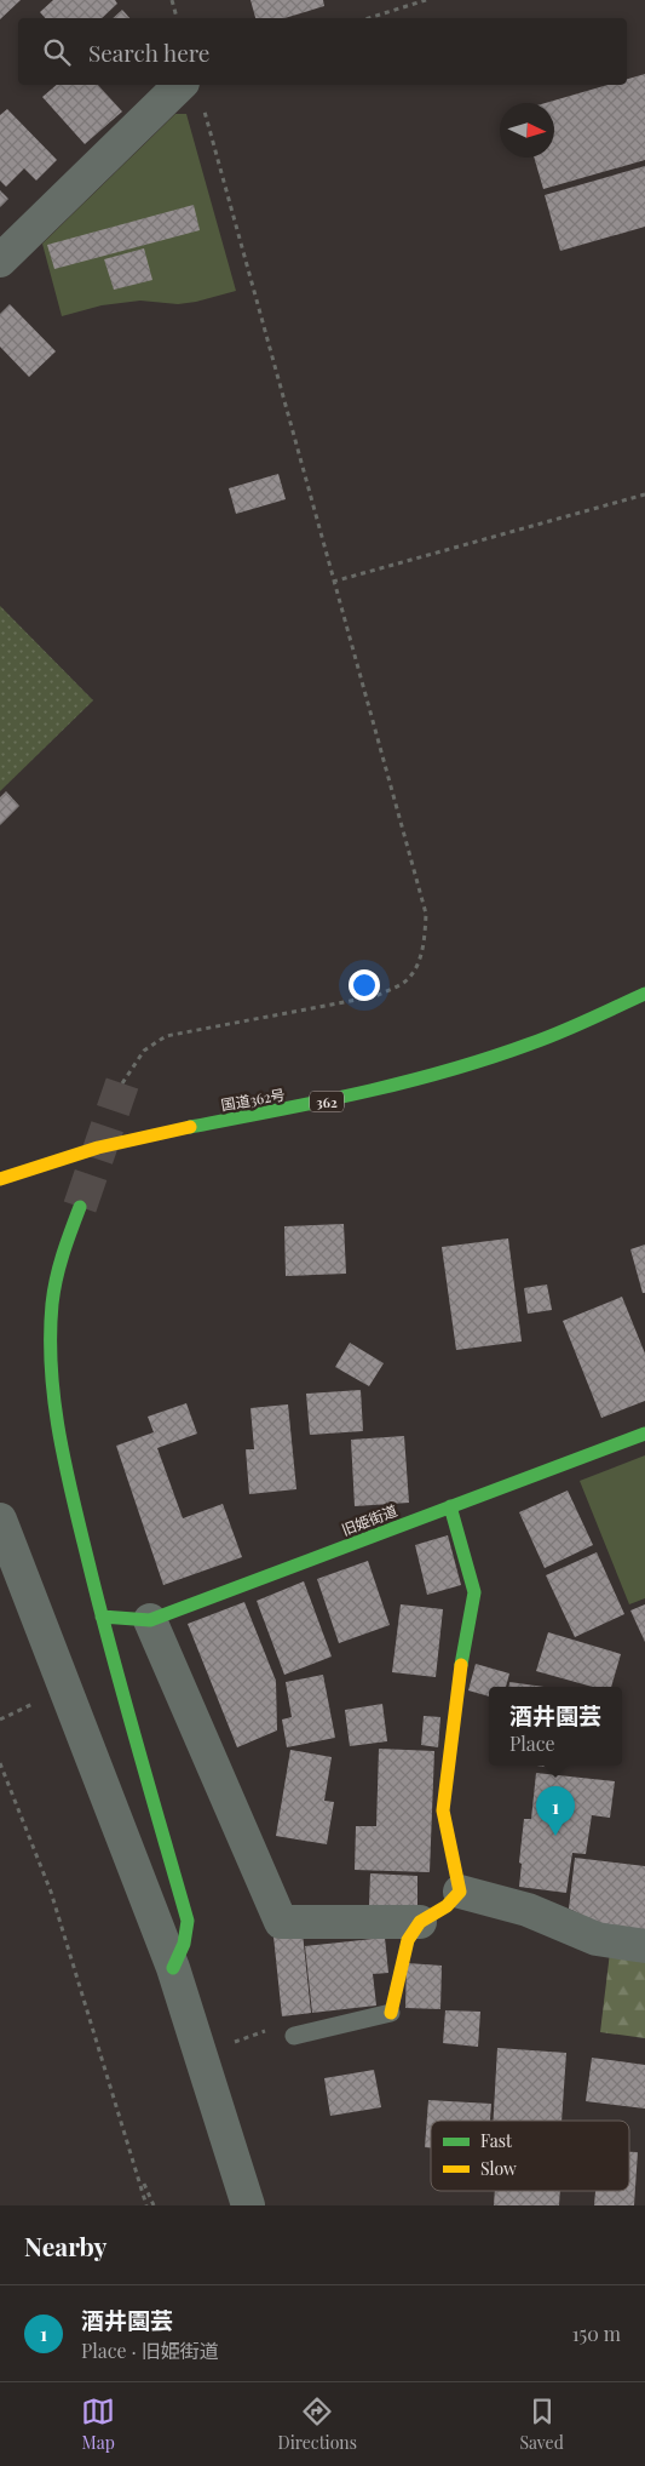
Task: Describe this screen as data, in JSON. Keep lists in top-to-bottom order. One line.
{"streets":{"main road":["国道362号","362","旧姫街道"]},"legend":["Fast","Slow"],"north":"right","page":{"search":"Search here","popup":["酒井園芸","Place"],"pins":"1","heading":"Nearby","list":[{"mark":"1","name":"酒井園芸","note":"Place · 旧姫街道","value":"150 m"}],"nav":["Map","Directions","Saved"]}}
